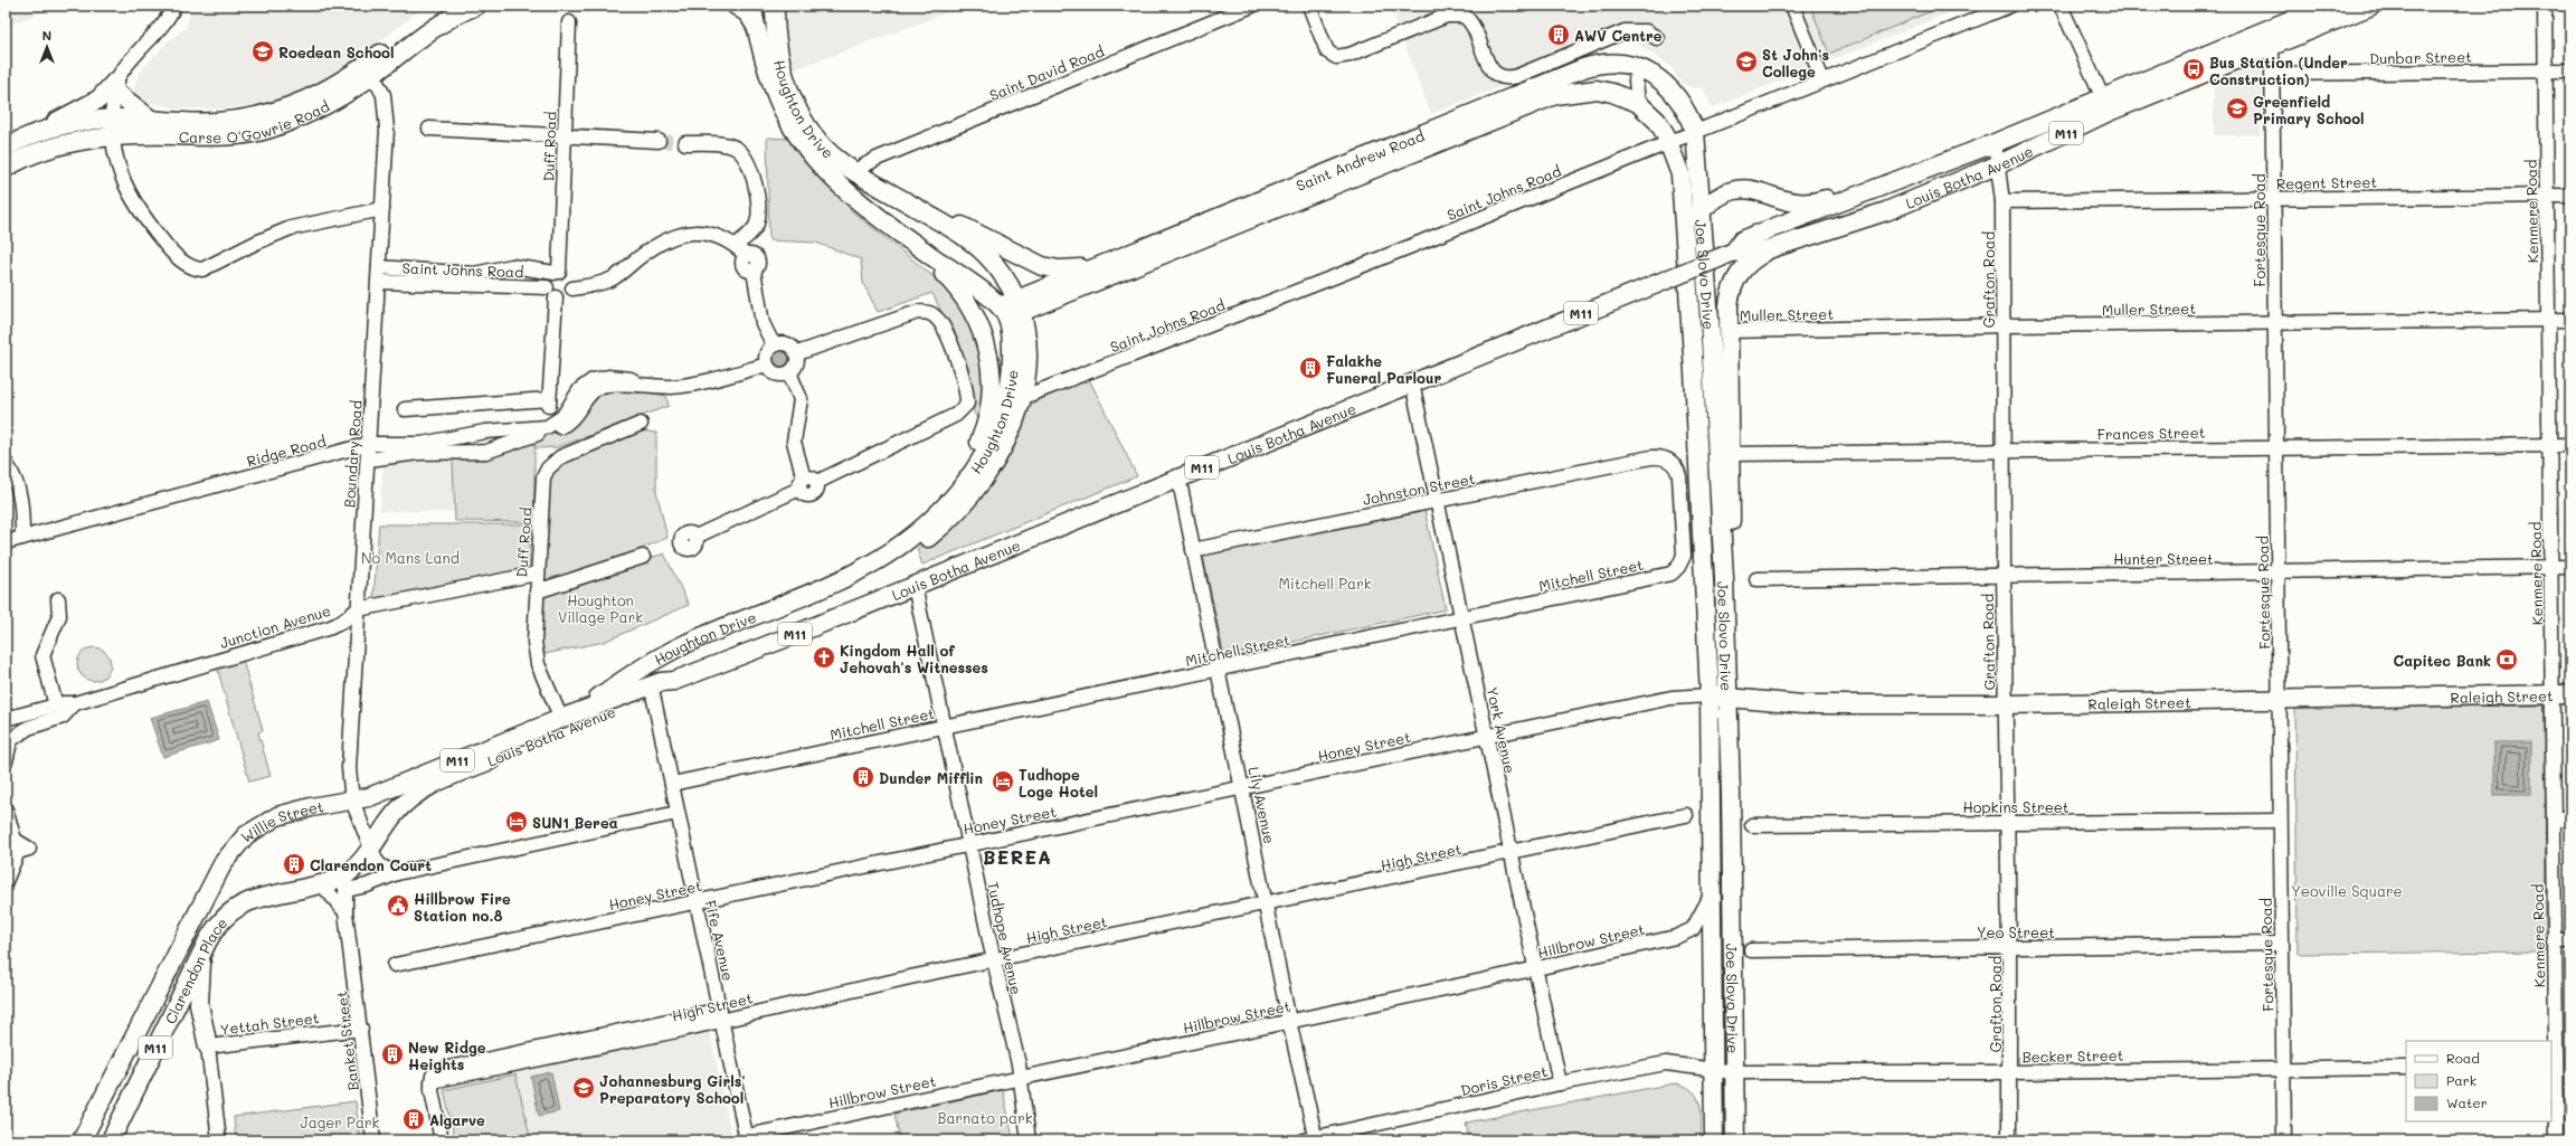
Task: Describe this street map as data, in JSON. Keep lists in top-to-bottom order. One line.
{"streets":{"main road":["Houghton Drive","Carse O'Gowrie Road","M11","Saint Andrew Road","Louis Botha Avenue","Joe Slovo Drive","Raleigh Street","Willie Street","Clarendon Place"],"street":["Dunbar Street","Saint David Road","Duff Road","Regent Street","Saint Johns Road","Kenmere Road","Fortesque Road","Grafton Road","Muller Street","Frances Street","Ridge Road","Boundary Road","Johnston Street","Hunter Street","Mitchell Street","Junction Avenue","York Avenue","Honey Street","Lily Avenue","Hopkins Street","High Street","Yeo Street","Tudhope Avenue","Fife Avenue","Hillbrow Street","Yettah Street","Banket Street","Becker Street","Doris Street"]},"crossings":[["Dunbar Street","Kenmere Road"],["Dunbar Street","Fortesque Road"],["Saint David Road","Houghton Drive"],["Houghton Drive","Duff Road"],["Houghton Drive","Saint Andrew Road"],["Houghton Drive","Louis Botha Avenue"],["Houghton Drive","Saint Johns Road"],["Houghton Drive","Fife Avenue"],["Carse O'Gowrie Road","Boundary Road"],["M11","Louis Botha Avenue"],["M11","Boundary Road"],["M11","Clarendon Place"],["M11","Banket Street"],["Duff Road","Louis Botha Avenue"],["Duff Road","Saint Johns Road"],["Duff Road","Junction Avenue"],["Saint Andrew Road","Saint Johns Road"],["Saint Andrew Road","Joe Slovo Drive"],["Louis Botha Avenue","Fortesque Road"],["Louis Botha Avenue","Grafton Road"],["Louis Botha Avenue","Boundary Road"],["Louis Botha Avenue","York Avenue"],["Louis Botha Avenue","Lily Avenue"],["Louis Botha Avenue","Willie Street"],["Louis Botha Avenue","Tudhope Avenue"],["Louis Botha Avenue","Fife Avenue"],["Regent Street","Kenmere Road"],["Regent Street","Fortesque Road"],["Regent Street","Grafton Road"],["Saint Johns Road","Joe Slovo Drive"],["Saint Johns Road","Boundary Road"],["Kenmere Road","Muller Street"],["Kenmere Road","Frances Street"],["Kenmere Road","Hunter Street"],["Kenmere Road","Raleigh Street"],["Fortesque Road","Muller Street"],["Fortesque Road","Frances Street"],["Fortesque Road","Hunter Street"],["Fortesque Road","Raleigh Street"],["Fortesque Road","Hopkins Street"],["Fortesque Road","Yeo Street"],["Fortesque Road","Becker Street"],["Joe Slovo Drive","Raleigh Street"],["Joe Slovo Drive","Honey Street"],["Joe Slovo Drive","Hillbrow Street"],["Joe Slovo Drive","Becker Street"],["Joe Slovo Drive","Doris Street"],["Grafton Road","Muller Street"],["Grafton Road","Frances Street"],["Grafton Road","Hunter Street"],["Grafton Road","Raleigh Street"],["Grafton Road","Hopkins Street"],["Grafton Road","Yeo Street"],["Grafton Road","Becker Street"],["Ridge Road","Boundary Road"],["Boundary Road","Junction Avenue"],["Boundary Road","Willie Street"],["Johnston Street","Mitchell Street"],["Johnston Street","York Avenue"],["Johnston Street","Lily Avenue"],["Mitchell Street","York Avenue"],["Mitchell Street","Lily Avenue"],["Mitchell Street","Tudhope Avenue"],["Mitchell Street","Fife Avenue"],["Raleigh Street","Honey Street"],["York Avenue","Honey Street"],["York Avenue","High Street"],["York Avenue","Hillbrow Street"],["York Avenue","Doris Street"],["Honey Street","Lily Avenue"],["Honey Street","Tudhope Avenue"],["Honey Street","Fife Avenue"],["Lily Avenue","High Street"],["Lily Avenue","Hillbrow Street"],["Lily Avenue","Doris Street"],["Willie Street","Clarendon Place"],["High Street","Tudhope Avenue"],["High Street","Fife Avenue"],["Tudhope Avenue","Hillbrow Street"],["Fife Avenue","Hillbrow Street"],["Clarendon Place","Banket Street"],["Yettah Street","Banket Street"],["Becker Street","Doris Street"]],"districts":["BEREA"],"parks":["No Mans Land","Mitchell Park","Houghton Village Park","Yeoville Square","Barnato park","Jager Park"],"places":{"building":["AWV Centre","Falakhe Funeral Parlour","Dunder Mifflin","Clarendon Court","New Ridge Heights","Algarve"],"school or university":["Roedean School","St John's College","Greenfield Primary School","Johannesburg Girls' Preparatory School"],"bus stop":["Bus Station (Under Construction)"],"church":["Kingdom Hall of Jehovah's Witnesses"],"bank":["Capitec Bank"],"hotel":["Tudhope Loge Hotel","SUN1 Berea"],"public building":["Hillbrow Fire Station no.8"]},"legend":["Road","Park","Water"],"north":"top"}
